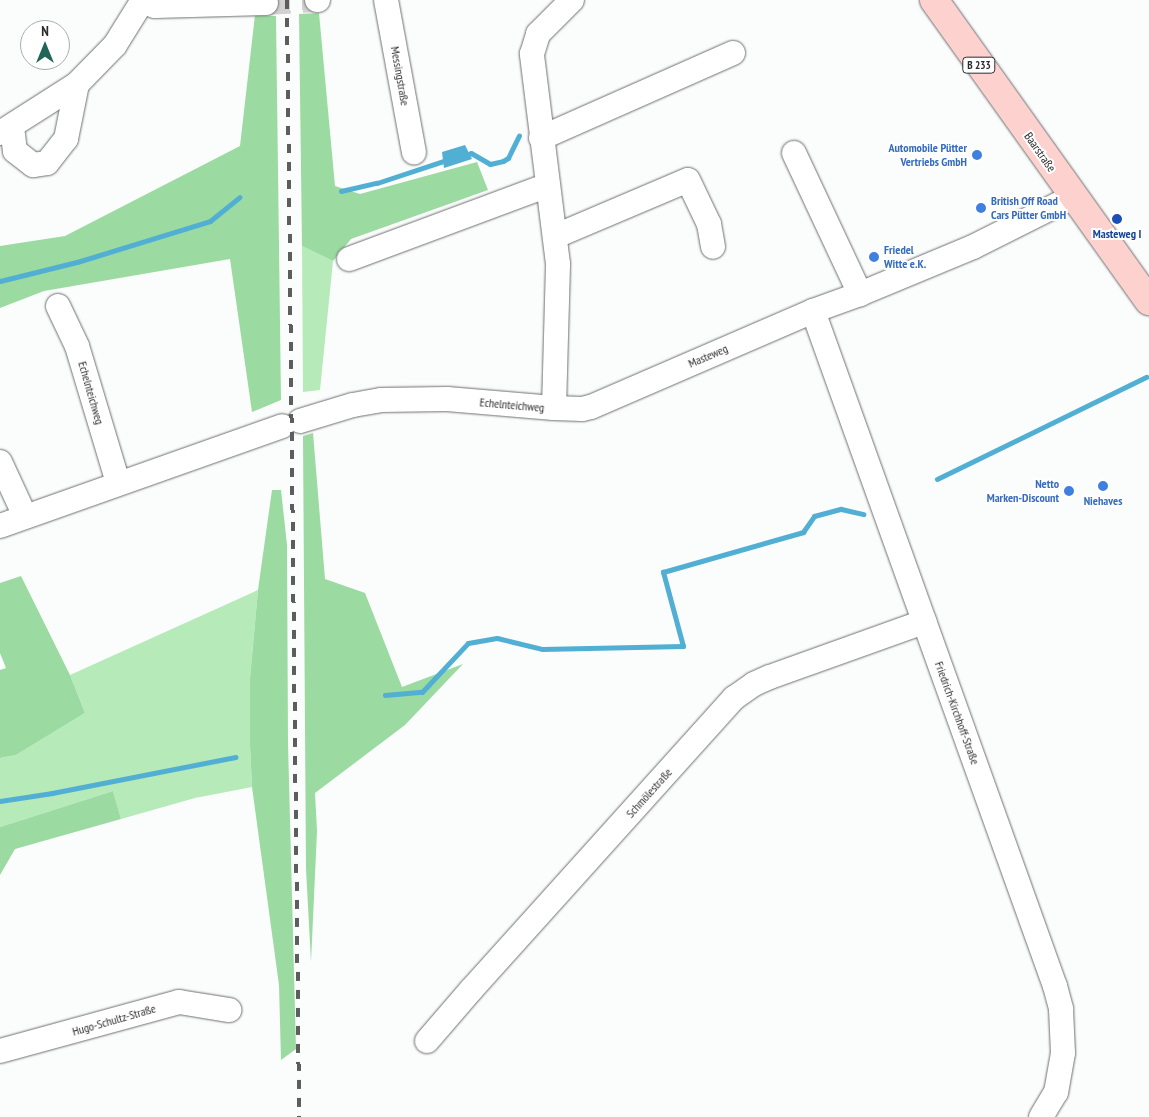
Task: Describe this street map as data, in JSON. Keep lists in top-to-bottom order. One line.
{"streets":{"main road":["B 233","Baarstraße"],"street":["Messingstraße","Masteweg","Echelnteichweg","Friedrich-Kirchhoff-Straße","Schmölestraße","Hugo-Schultz-Straße"]},"crossings":[["Baarstraße","Masteweg"],["Masteweg","Echelnteichweg"],["Masteweg","Friedrich-Kirchhoff-Straße"],["Friedrich-Kirchhoff-Straße","Schmölestraße"]],"places":["Automobile Pütter Vertriebs GmbH","British Off Road Cars Pütter GmbH","Masteweg I","Friedel Witte e.K.","Niehaves","Netto Marken-Discount"],"north":"top"}
